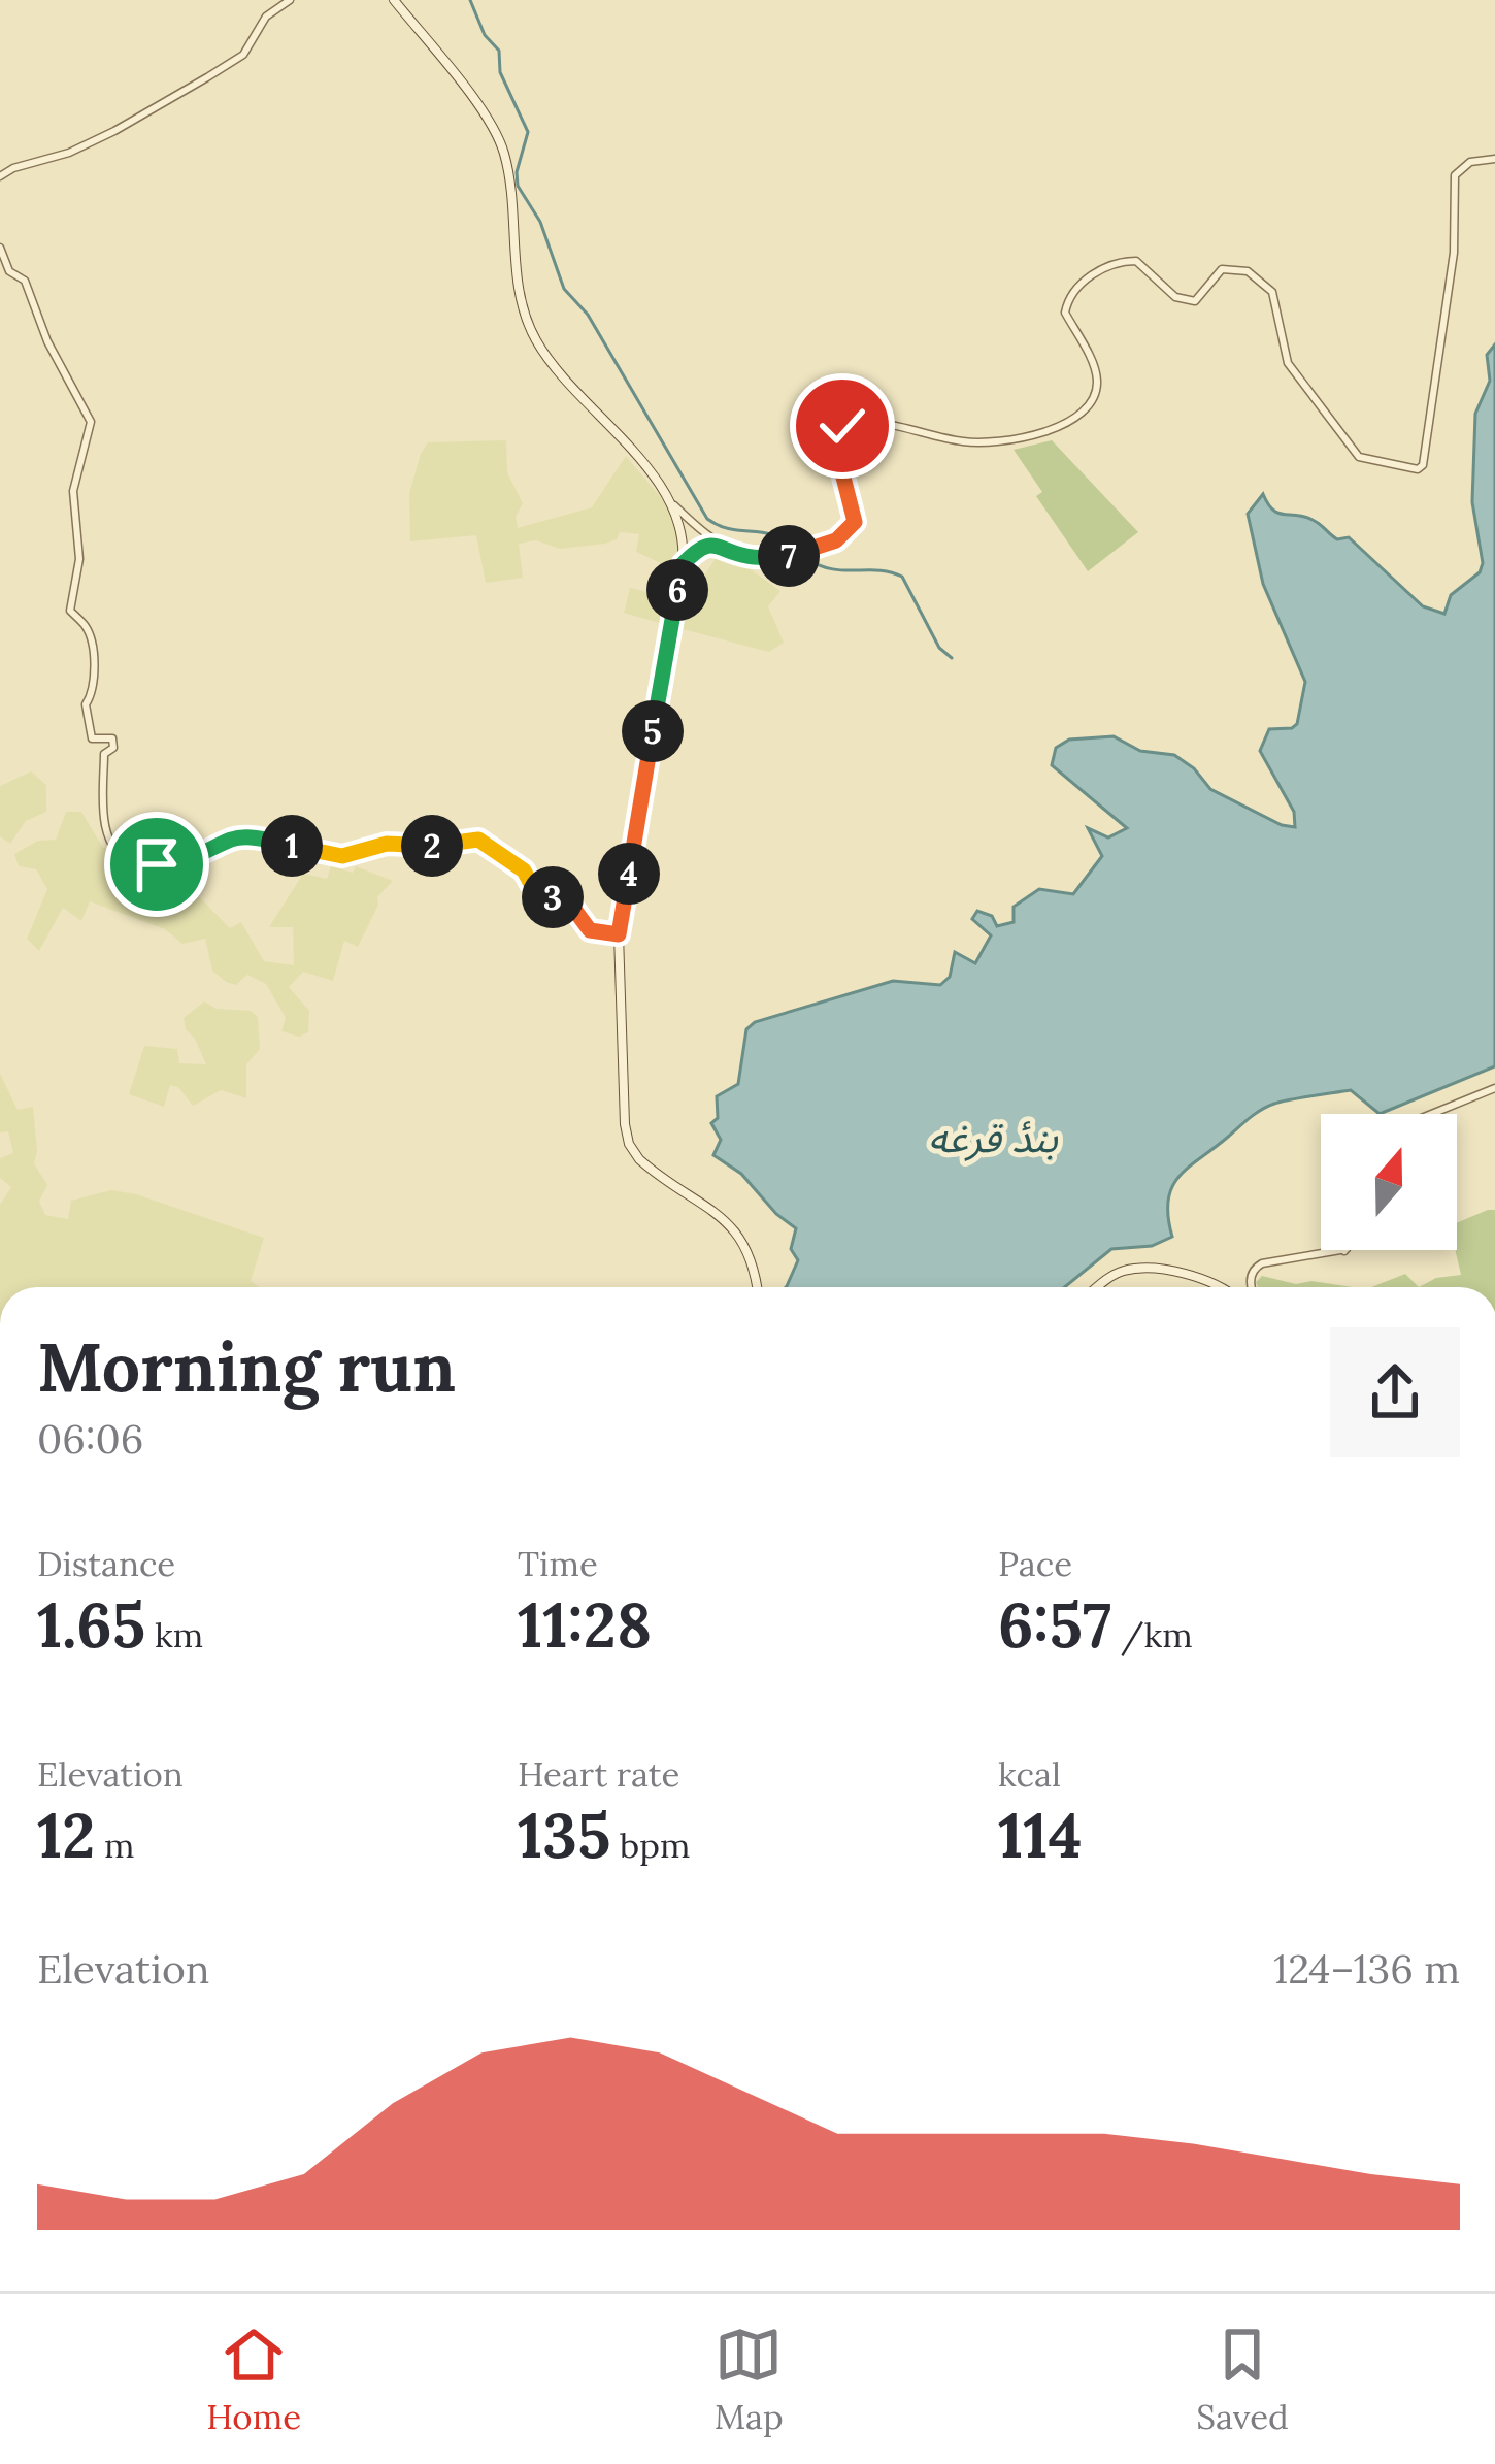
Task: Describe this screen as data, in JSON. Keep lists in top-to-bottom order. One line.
{"water":["بندٔ قرغه"],"north":"top","page":{"pins":["7","6","5","1","2","4","3"],"heading":["Morning run","06:06"],"stats":[["Distance","1.65 km"],["Time","11:28"],["Pace","6:57 /km"],["Elevation","12 m"],["Heart rate","135 bpm"],["kcal","114"]],"chart":["Elevation","124–136 m"],"tabs":["Home","Map","Saved"]}}
